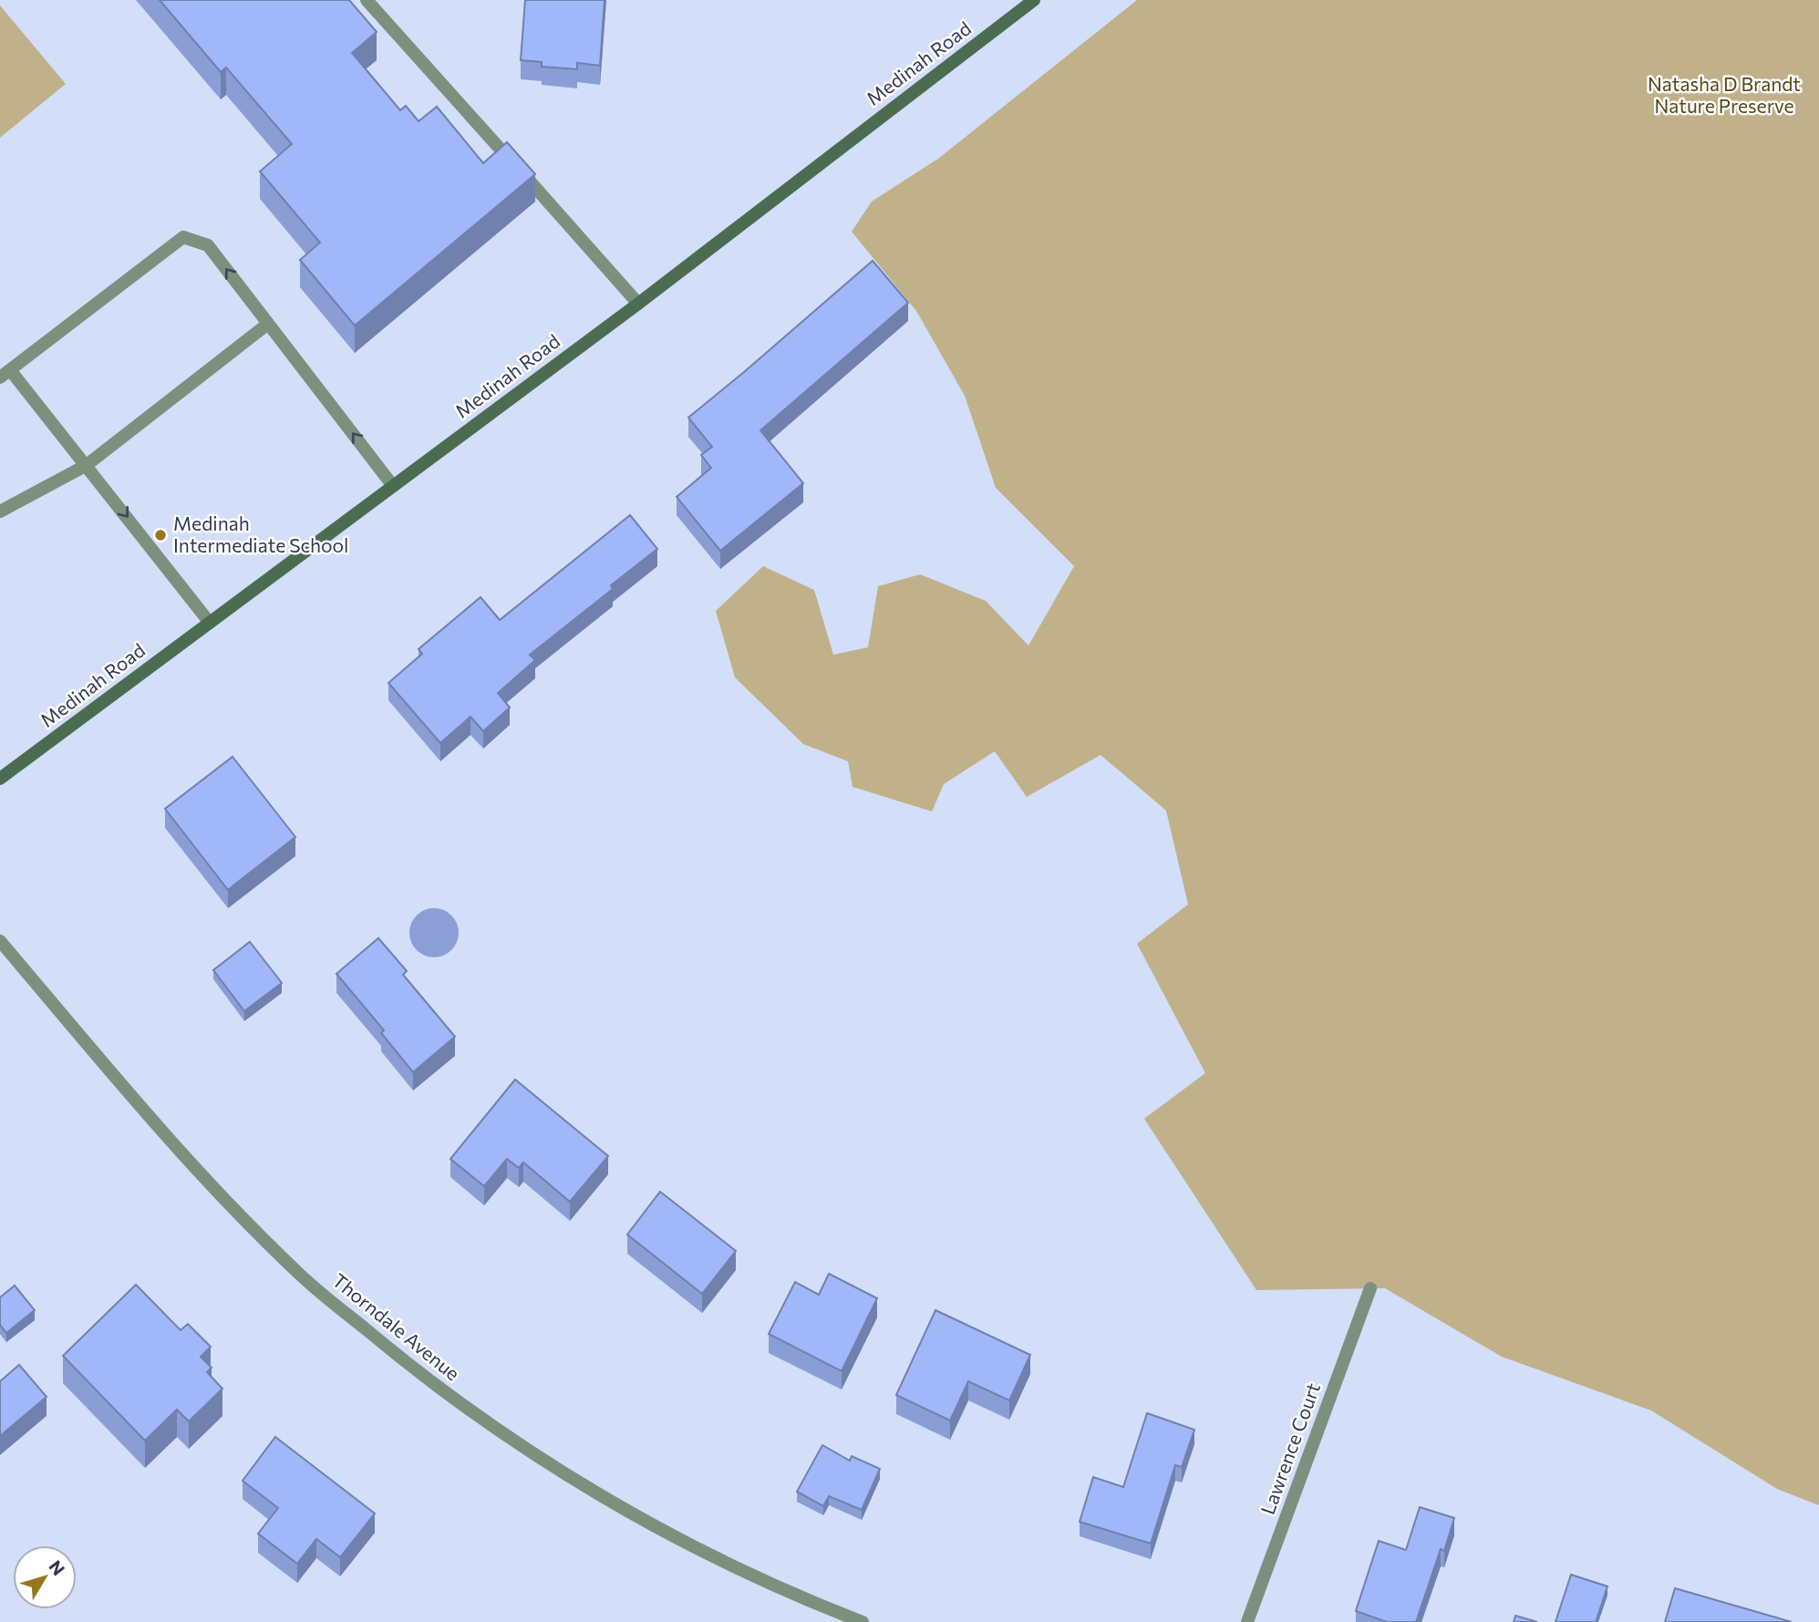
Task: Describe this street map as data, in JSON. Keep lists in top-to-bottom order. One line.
{"streets":{"main road":["Medinah Road"],"street":["Thorndale Avenue","Lawrence Court"]},"parks":["Natasha D Brandt Nature Preserve"],"places":["Medinah Intermediate School"],"north":"top right"}
